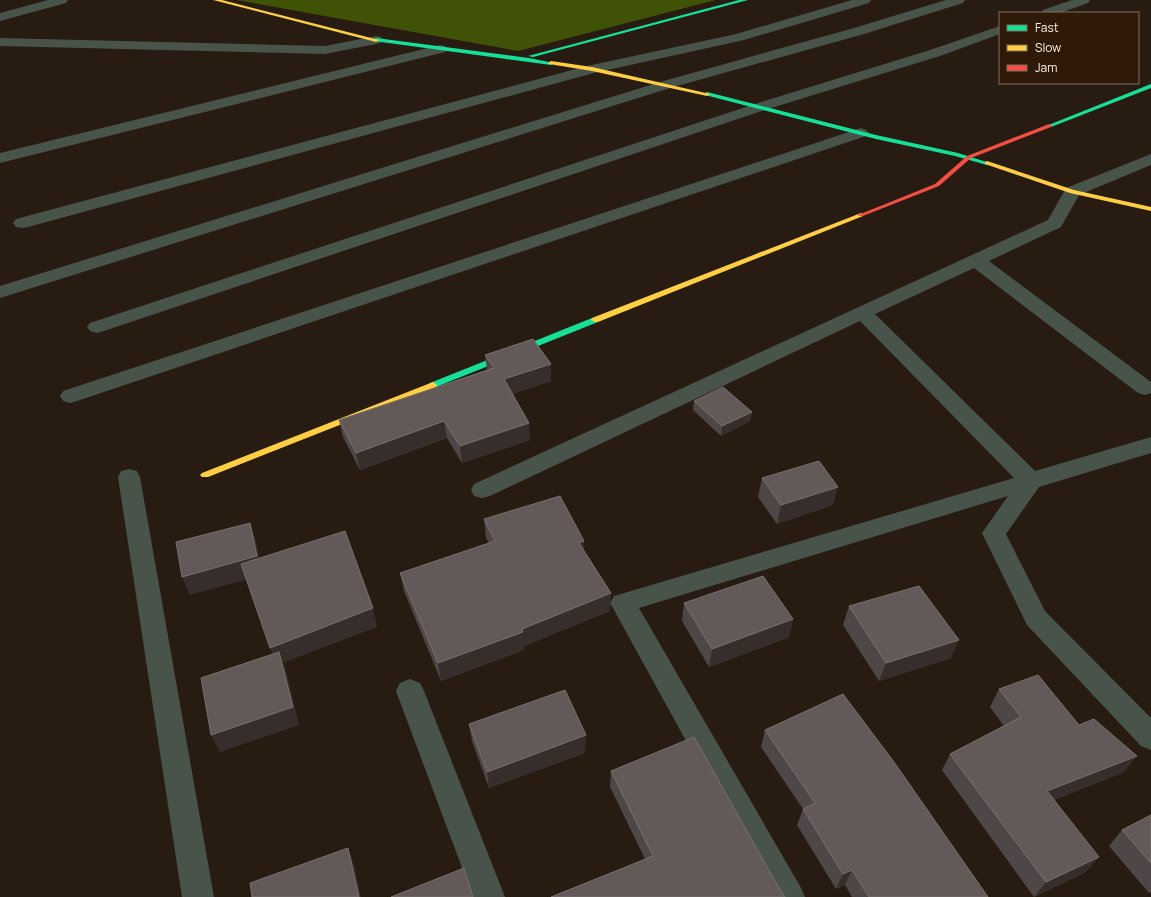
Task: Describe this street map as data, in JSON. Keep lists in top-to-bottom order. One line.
{"legend":["Fast","Slow","Jam"]}
